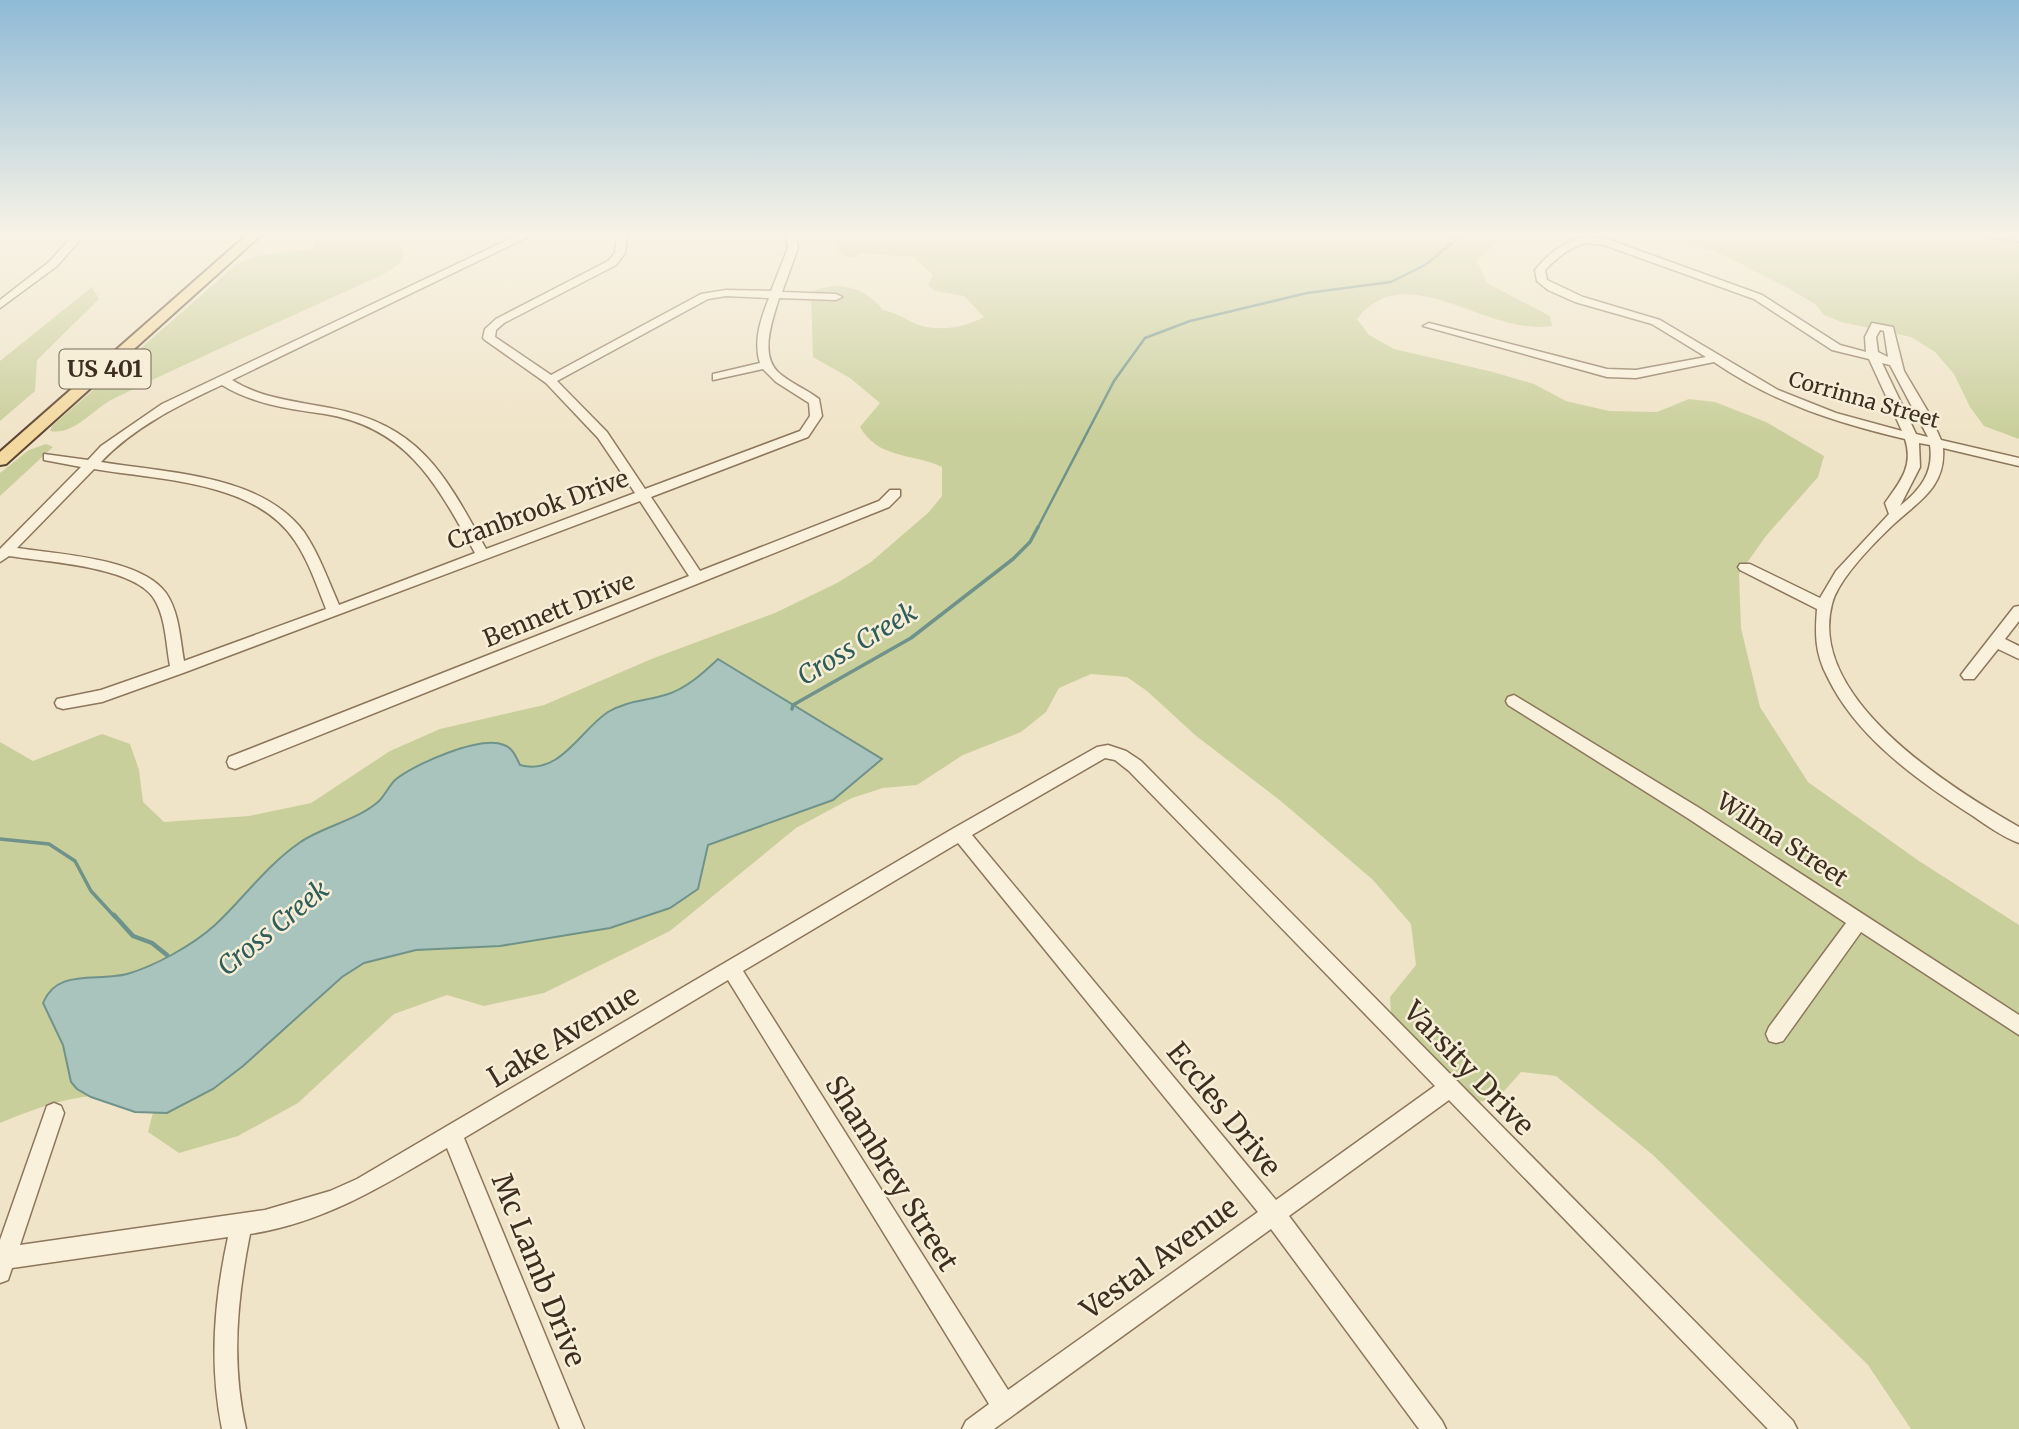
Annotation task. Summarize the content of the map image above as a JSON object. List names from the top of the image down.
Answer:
{
  "streets": {
    "main road": ["US 401"],
    "street": [
      "Corrinna Street",
      "Cranbrook Drive",
      "Bennett Drive",
      "Wilma Street",
      "Lake Avenue",
      "Varsity Drive",
      "Eccles Drive",
      "Shambrey Street",
      "Vestal Avenue",
      "Mc Lamb Drive"
    ]
  },
  "crossings": [
    ["Lake Avenue", "Varsity Drive"],
    ["Lake Avenue", "Eccles Drive"],
    ["Lake Avenue", "Shambrey Street"],
    ["Lake Avenue", "Mc Lamb Drive"],
    ["Varsity Drive", "Vestal Avenue"],
    ["Eccles Drive", "Vestal Avenue"],
    ["Shambrey Street", "Vestal Avenue"]
  ],
  "water": ["Cross Creek"]
}
